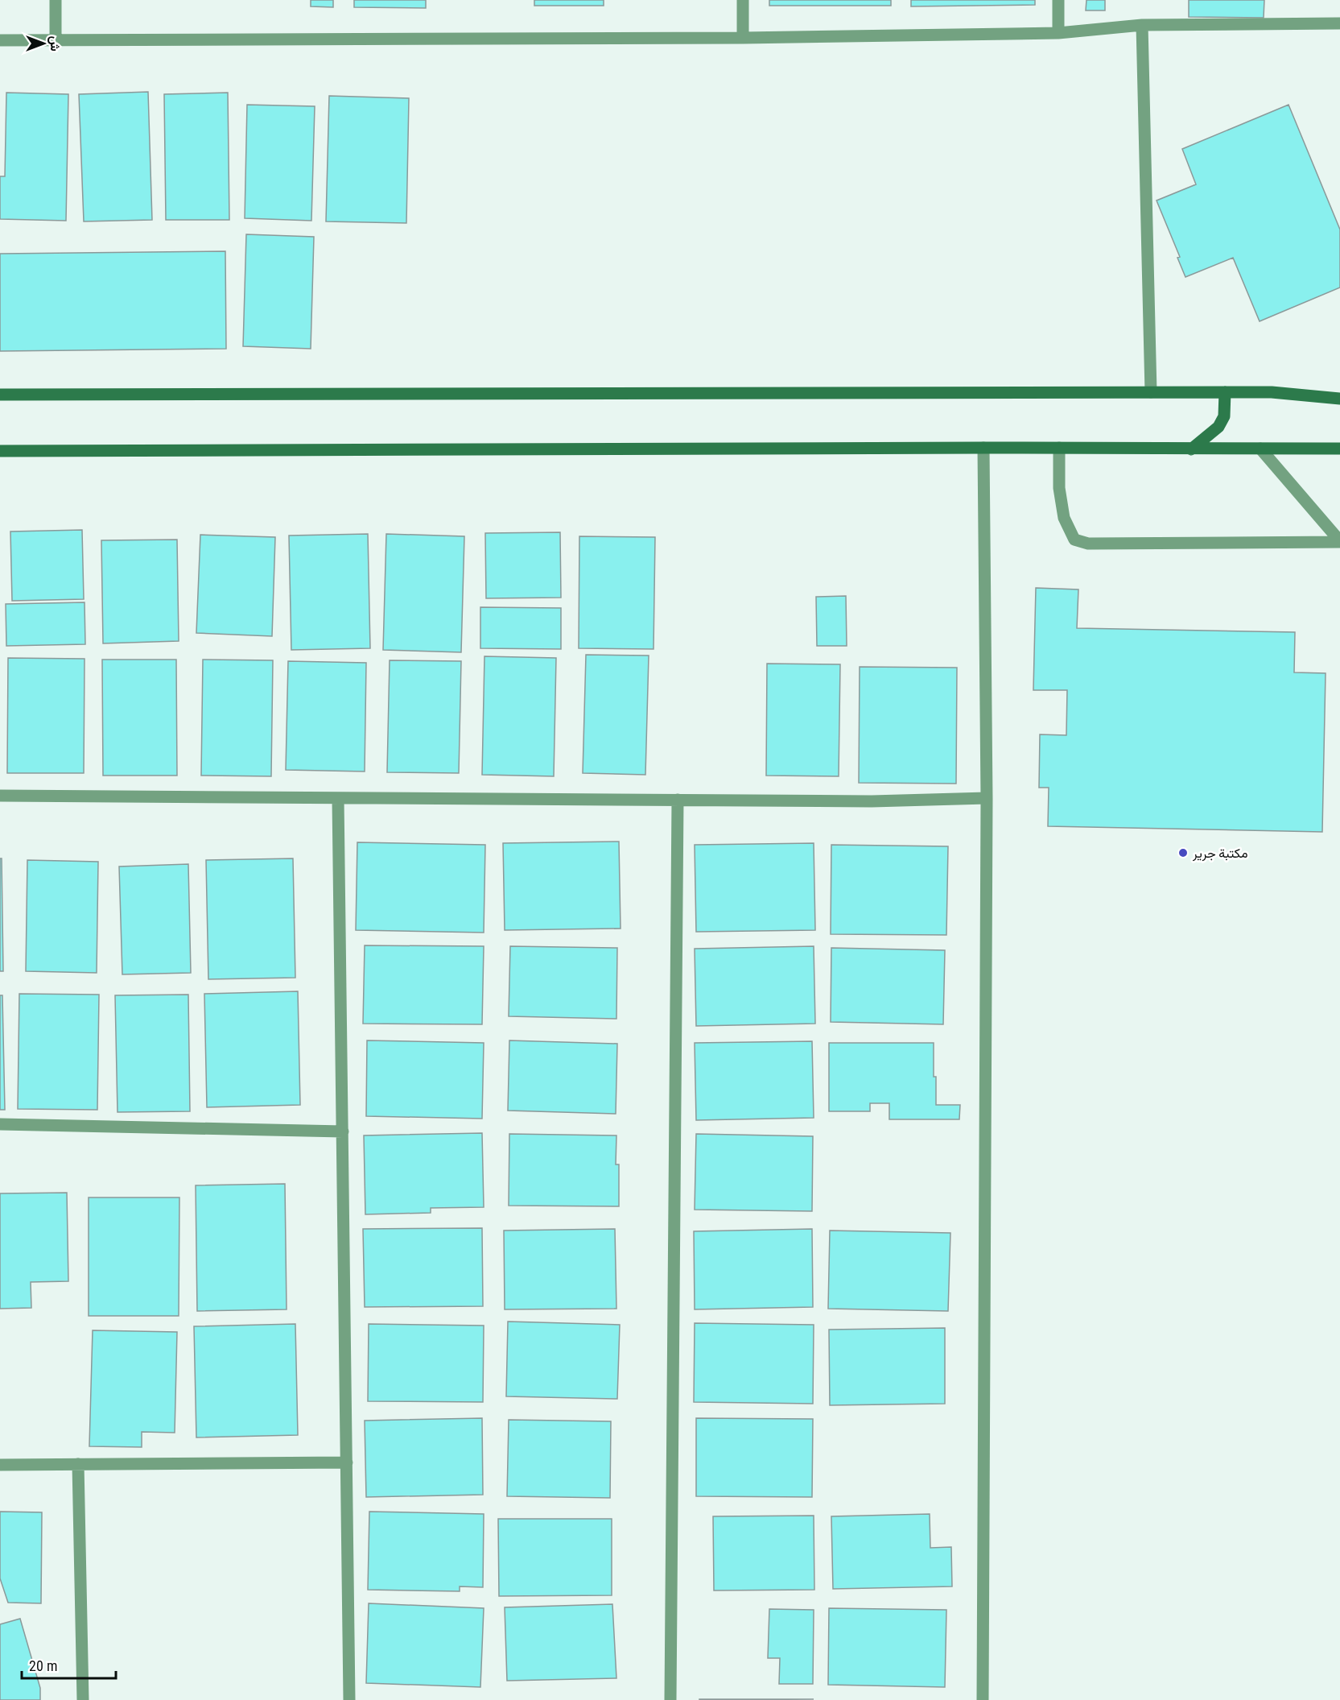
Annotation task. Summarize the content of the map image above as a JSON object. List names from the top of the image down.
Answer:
{
  "places": ["مكتبة جرير"],
  "scale_bar": "20 m",
  "north": "right"
}
